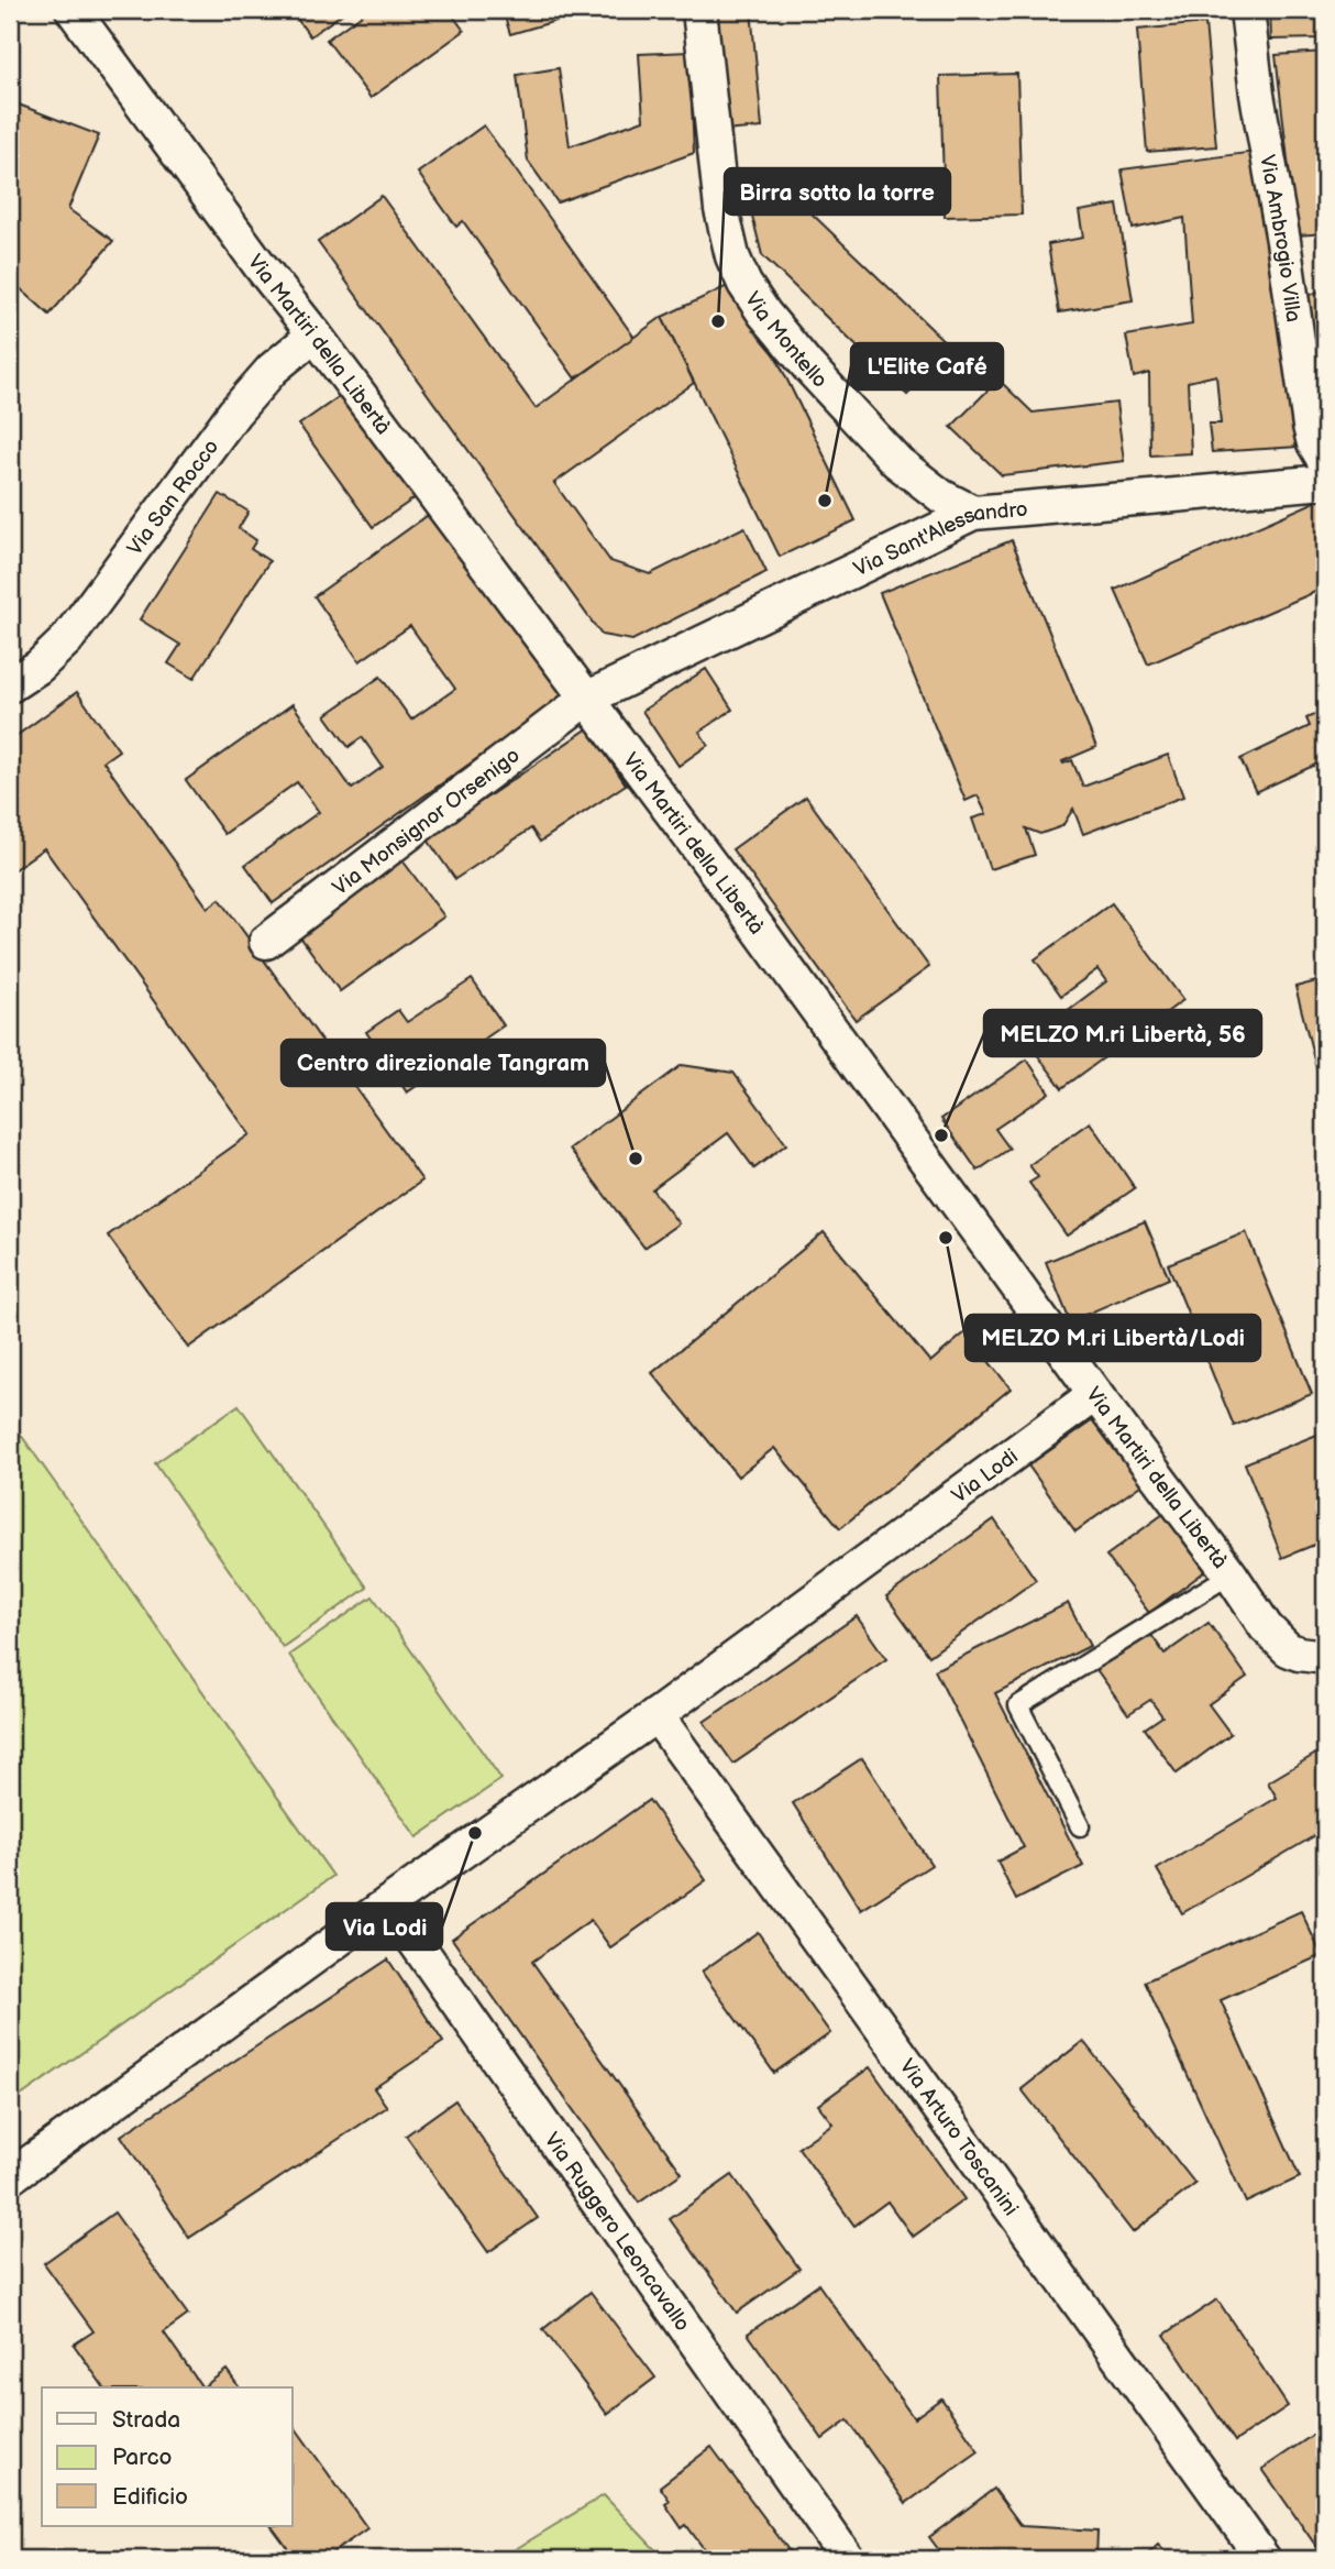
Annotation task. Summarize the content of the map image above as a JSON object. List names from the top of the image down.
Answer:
{
  "streets": {
    "street": [
      "Via Ambrogio Villa",
      "Via Montello",
      "Via Martiri della Libertà",
      "Via San Rocco",
      "Via Sant'Alessandro",
      "Via Monsignor Orsenigo",
      "Via Lodi",
      "Via Arturo Toscanini",
      "Via Ruggero Leoncavallo"
    ]
  },
  "crossings": [
    ["Via Montello", "Via Sant'Alessandro"],
    ["Via Martiri della Libertà", "Via San Rocco"],
    ["Via Martiri della Libertà", "Via Sant'Alessandro"],
    ["Via Martiri della Libertà", "Via Monsignor Orsenigo"],
    ["Via Martiri della Libertà", "Via Lodi"],
    ["Via Sant'Alessandro", "Via Monsignor Orsenigo"],
    ["Via Lodi", "Via Arturo Toscanini"],
    ["Via Lodi", "Via Ruggero Leoncavallo"]
  ],
  "places": [
    "Birra sotto la torre",
    "L'Elite Café",
    "MELZO M.ri Libertà, 56",
    "Centro direzionale Tangram",
    "MELZO M.ri Libertà/Lodi",
    "Via Lodi"
  ],
  "legend": ["Strada", "Parco", "Edificio"]
}
